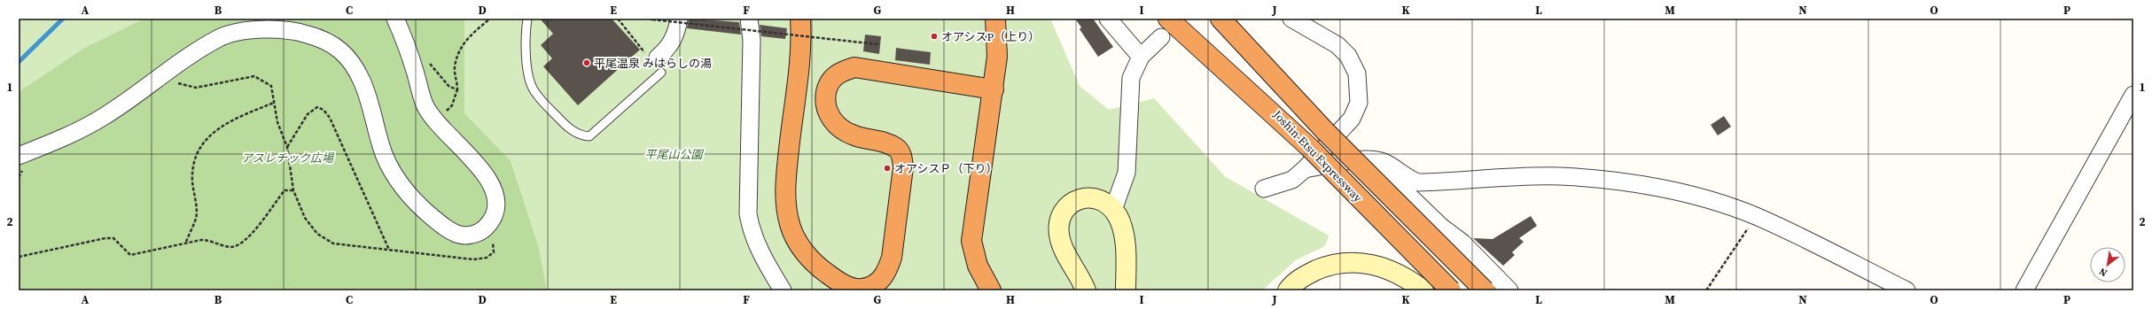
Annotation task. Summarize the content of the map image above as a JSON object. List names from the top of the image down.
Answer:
{
  "streets": {
    "highway": ["Joshin-Etsu Expressway"]
  },
  "parks": ["平尾山公園", "アスレチック広場"],
  "places": ["オアシスP（上り）", "平尾温泉 みはらしの湯", "オアシスＰ（下り）"],
  "north": "bottom left",
  "grid": {
    "columns": [
      "A",
      "B",
      "C",
      "D",
      "E",
      "F",
      "G",
      "H",
      "I",
      "J",
      "K",
      "L",
      "M",
      "N",
      "O",
      "P"
    ],
    "rows": ["1", "2"]
  }
}
